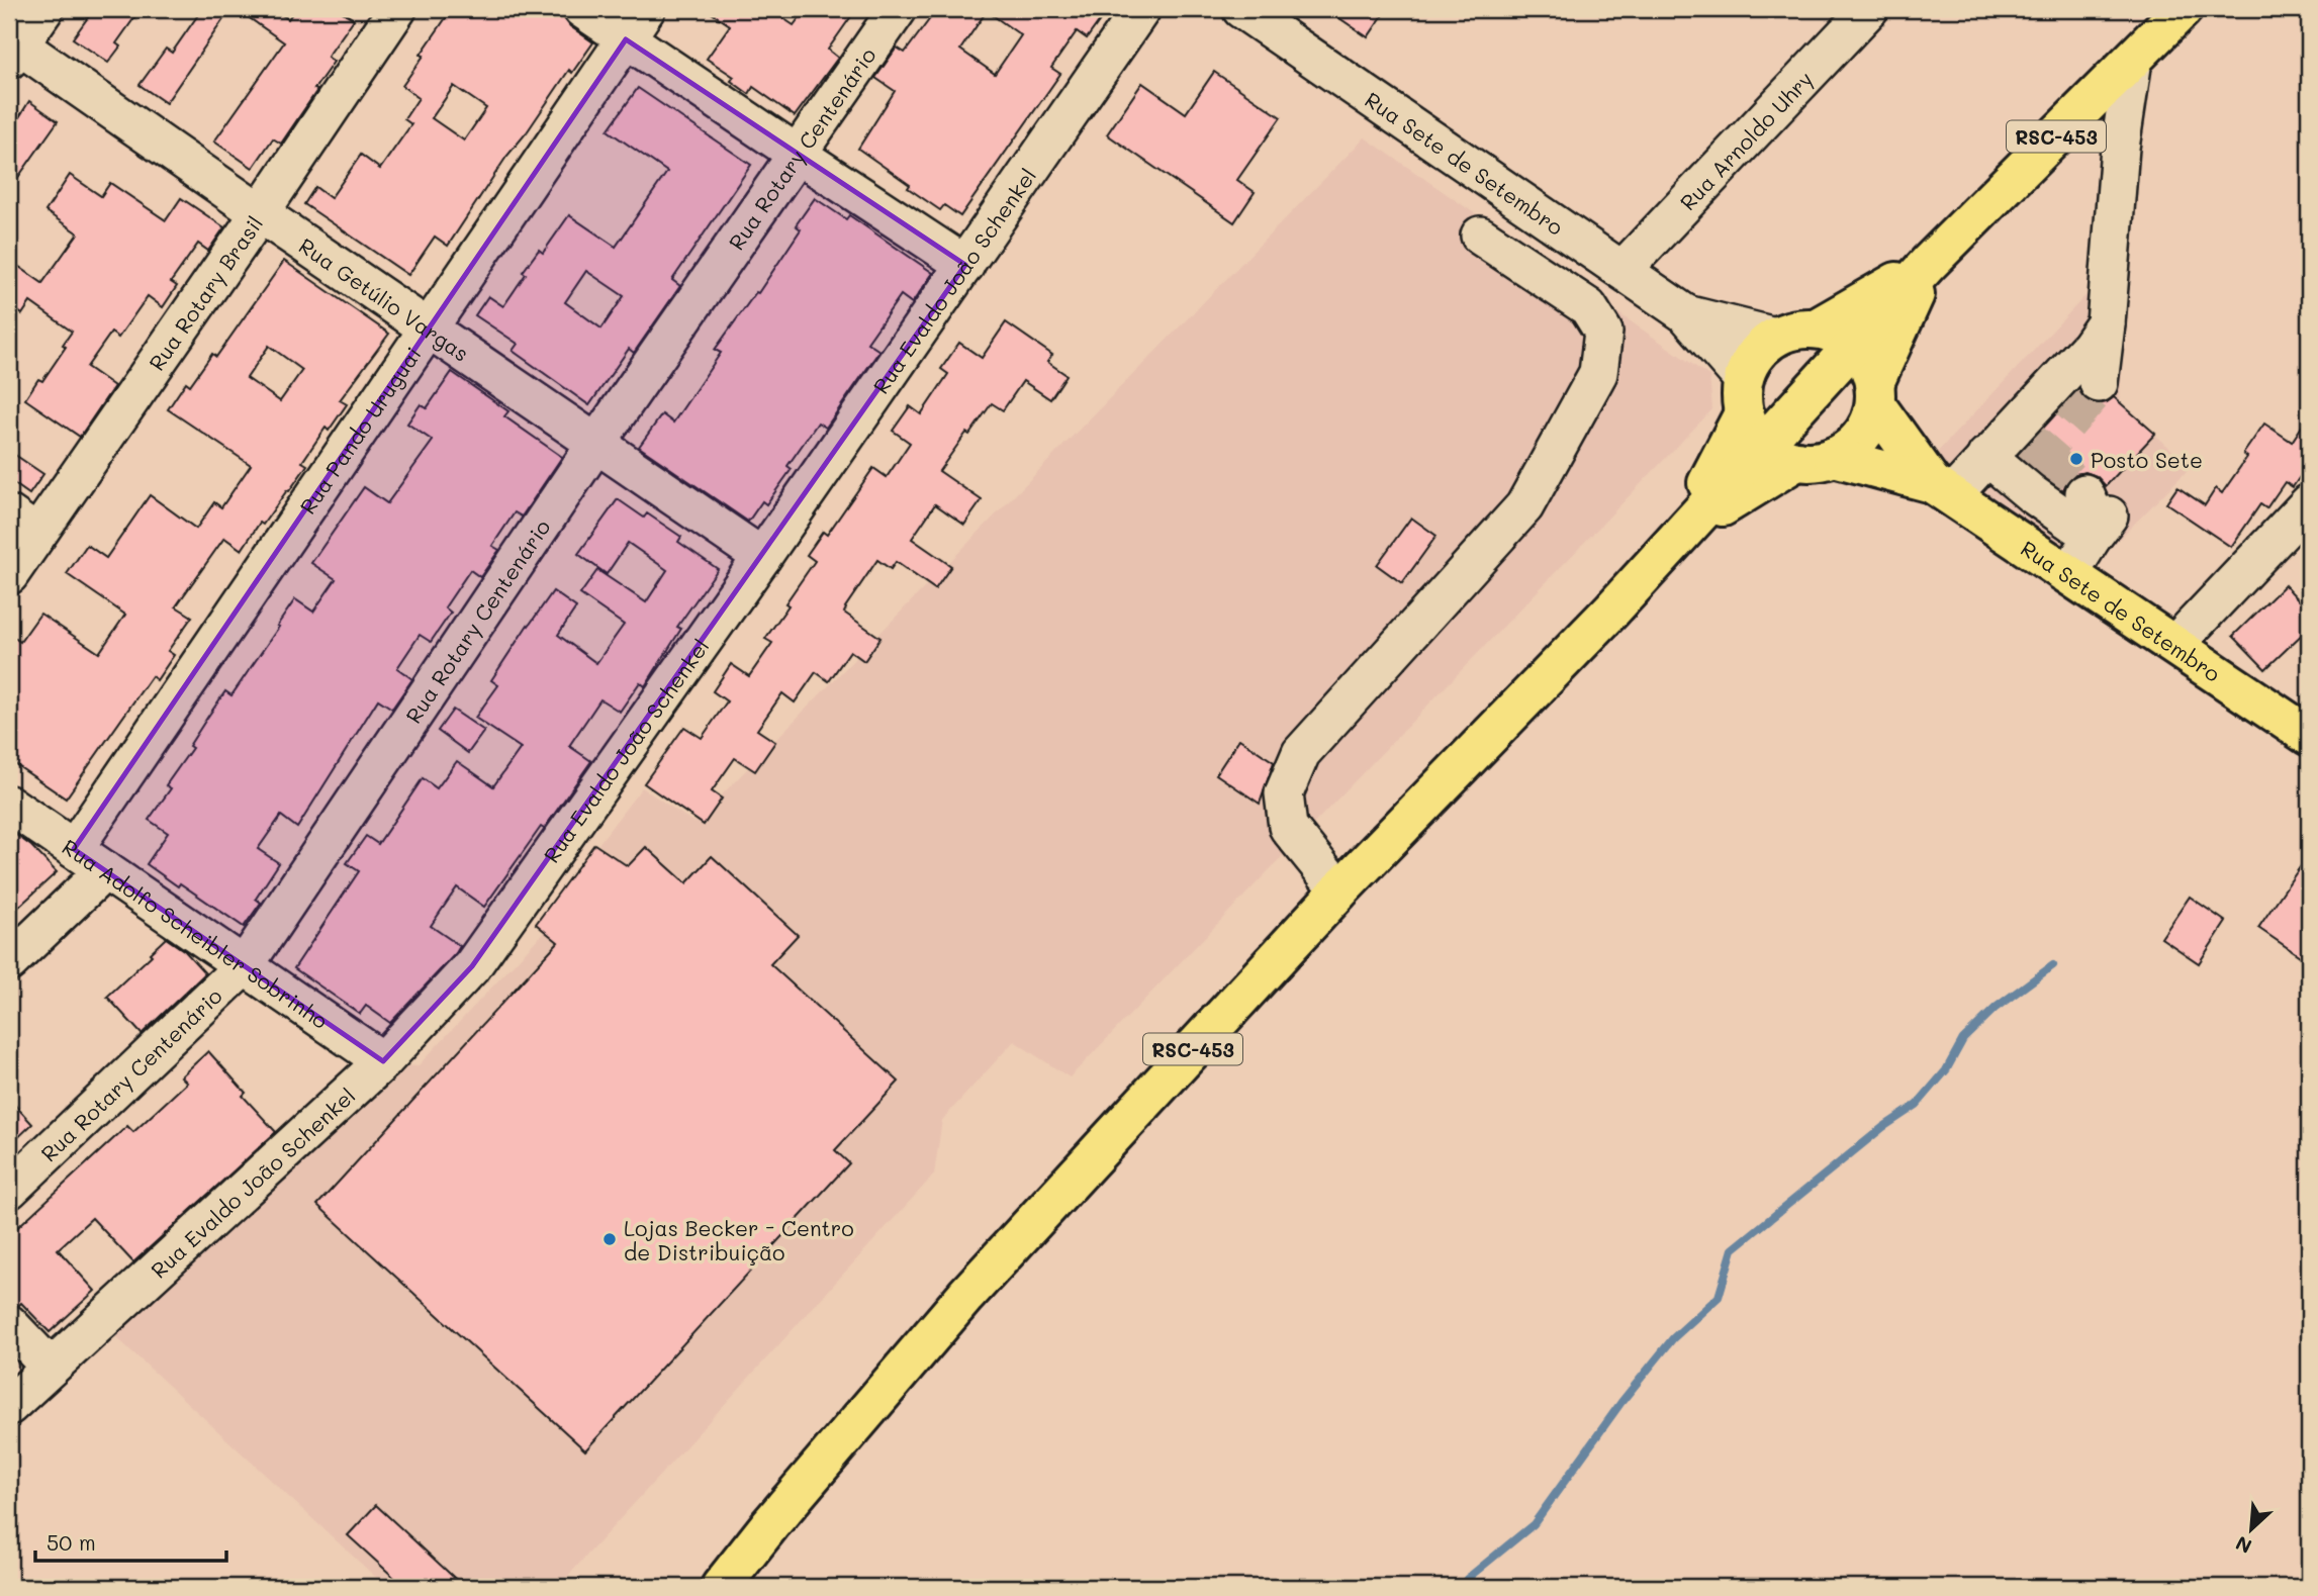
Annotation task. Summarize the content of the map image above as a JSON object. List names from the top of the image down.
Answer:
{
  "streets": {
    "main road": ["RSC-453", "Rua Sete de Setembro"],
    "street": [
      "Rua Arnoldo Uhry",
      "Rua Rotary Centenário",
      "Rua Evaldo João Schenkel",
      "Rua Rotary Brasil",
      "Rua Getúlio Vargas",
      "Rua Pando Uruguai",
      "Rua Adolfo Scheibler Sobrinho"
    ]
  },
  "crossings": [
    ["RSC-453", "Rua Sete de Setembro"],
    ["Rua Arnoldo Uhry", "Rua Sete de Setembro"],
    ["Rua Rotary Centenário", "Rua Getúlio Vargas"],
    ["Rua Rotary Centenário", "Rua Adolfo Scheibler Sobrinho"],
    ["Rua Evaldo João Schenkel", "Rua Getúlio Vargas"],
    ["Rua Evaldo João Schenkel", "Rua Adolfo Scheibler Sobrinho"],
    ["Rua Rotary Brasil", "Rua Getúlio Vargas"],
    ["Rua Getúlio Vargas", "Rua Pando Uruguai"],
    ["Rua Pando Uruguai", "Rua Adolfo Scheibler Sobrinho"]
  ],
  "places": ["Posto Sete", "Lojas Becker - Centro de Distribuição"],
  "scale_bar": "50 m",
  "north": "bottom left"
}
